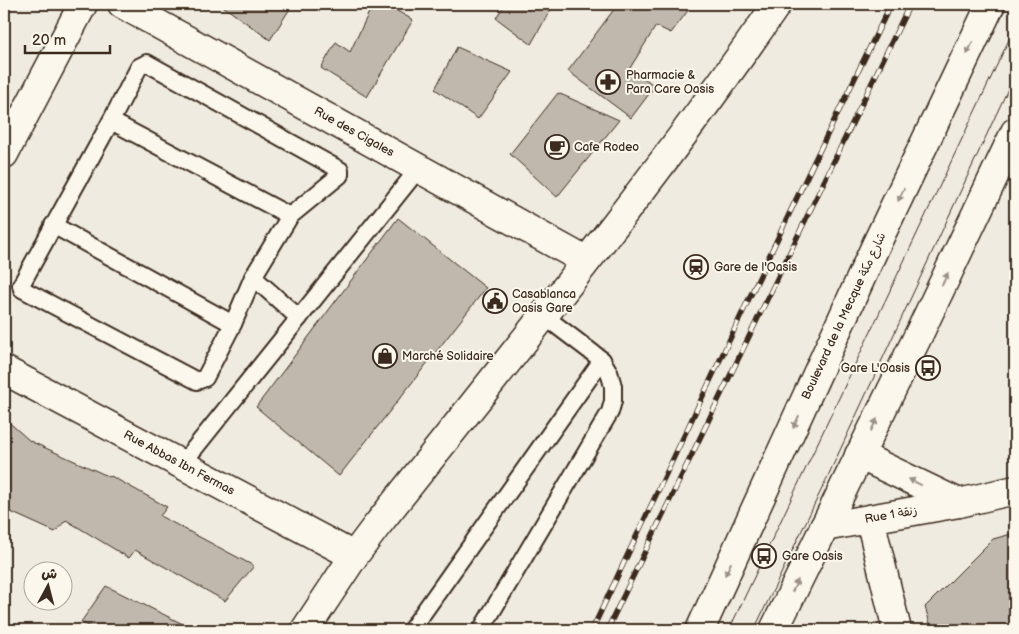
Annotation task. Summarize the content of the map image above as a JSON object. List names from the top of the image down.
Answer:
{
  "streets": {
    "main road": [
      "Rue des Cigales",
      "Boulevard de la Mecque شارع مكة",
      "Rue Abbas Ibn Fermas",
      "Rue 1 زنقة"
    ]
  },
  "places": {
    "pharmacy": ["Pharmacie & Para Care Oasis"],
    "cafe": ["Cafe Rodeo"],
    "station": ["Gare de l'Oasis"],
    "public building": ["Casablanca Oasis Gare"],
    "shop": ["Marché Solidaire"],
    "bus stop": ["Gare L'Oasis", "Gare Oasis"]
  },
  "scale_bar": "20 m",
  "north": "top"
}
